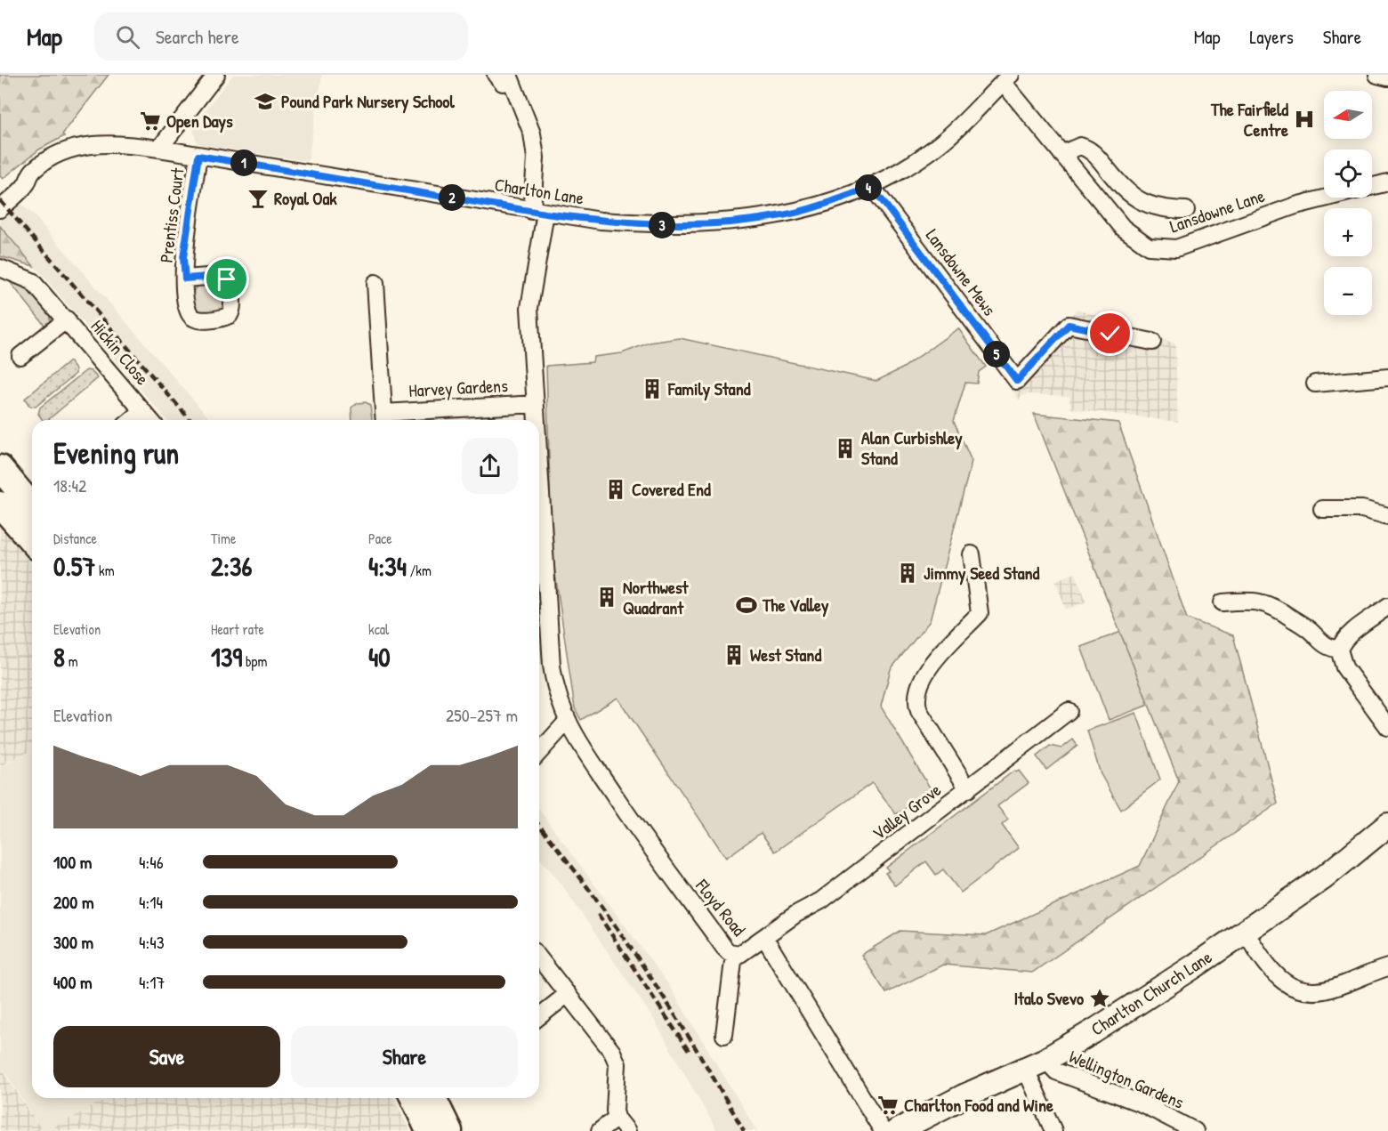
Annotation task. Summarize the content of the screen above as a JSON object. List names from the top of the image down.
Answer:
{
  "streets": {
    "street": [
      "Charlton Lane",
      "Lansdowne Lane",
      "Prentiss Court",
      "Lansdowne Mews",
      "Hickin Close",
      "Harvey Gardens",
      "Valley Grove",
      "Floyd Road",
      "Charlton Church Lane",
      "Wellington Gardens"
    ]
  },
  "crossings": [
    ["Charlton Lane", "Lansdowne Lane"],
    ["Charlton Lane", "Prentiss Court"],
    ["Charlton Lane", "Lansdowne Mews"],
    ["Valley Grove", "Floyd Road"],
    ["Charlton Church Lane", "Wellington Gardens"]
  ],
  "places": {
    "school or university": ["Pound Park Nursery School"],
    "hospital": ["The Fairfield Centre"],
    "supermarket": ["Open Days", "Charlton Food and Wine"],
    "bar": ["Royal Oak"],
    "building": [
      "Family Stand",
      "Alan Curbishley Stand",
      "Covered End",
      "Jimmy Seed Stand",
      "Northwest Quadrant",
      "West Stand"
    ],
    "sports": ["The Valley"],
    "place": ["Italo Svevo"]
  },
  "north": "left",
  "page": {
    "header": "Map",
    "search": "Search here",
    "nav": ["Map", "Layers", "Share"],
    "map_buttons": ["+", "−"],
    "pins": [
      "1",
      "4",
      "2",
      "3",
      "5"
    ],
    "heading": ["Evening run", "18:42"],
    "stats": [
      ["Distance", "0.57 km"],
      ["Time", "2:36"],
      ["Pace", "4:34 /km"],
      ["Elevation", "8 m"],
      ["Heart rate", "139 bpm"],
      ["kcal", "40"]
    ],
    "chart": ["Elevation", "250–257 m"],
    "list": [
      {
        "name": "100 m",
        "note": "4:46"
      },
      {
        "name": "200 m",
        "note": "4:14"
      },
      {
        "name": "300 m",
        "note": "4:43"
      },
      {
        "name": "400 m",
        "note": "4:17"
      }
    ],
    "buttons": ["Save", "Share"]
  }
}
